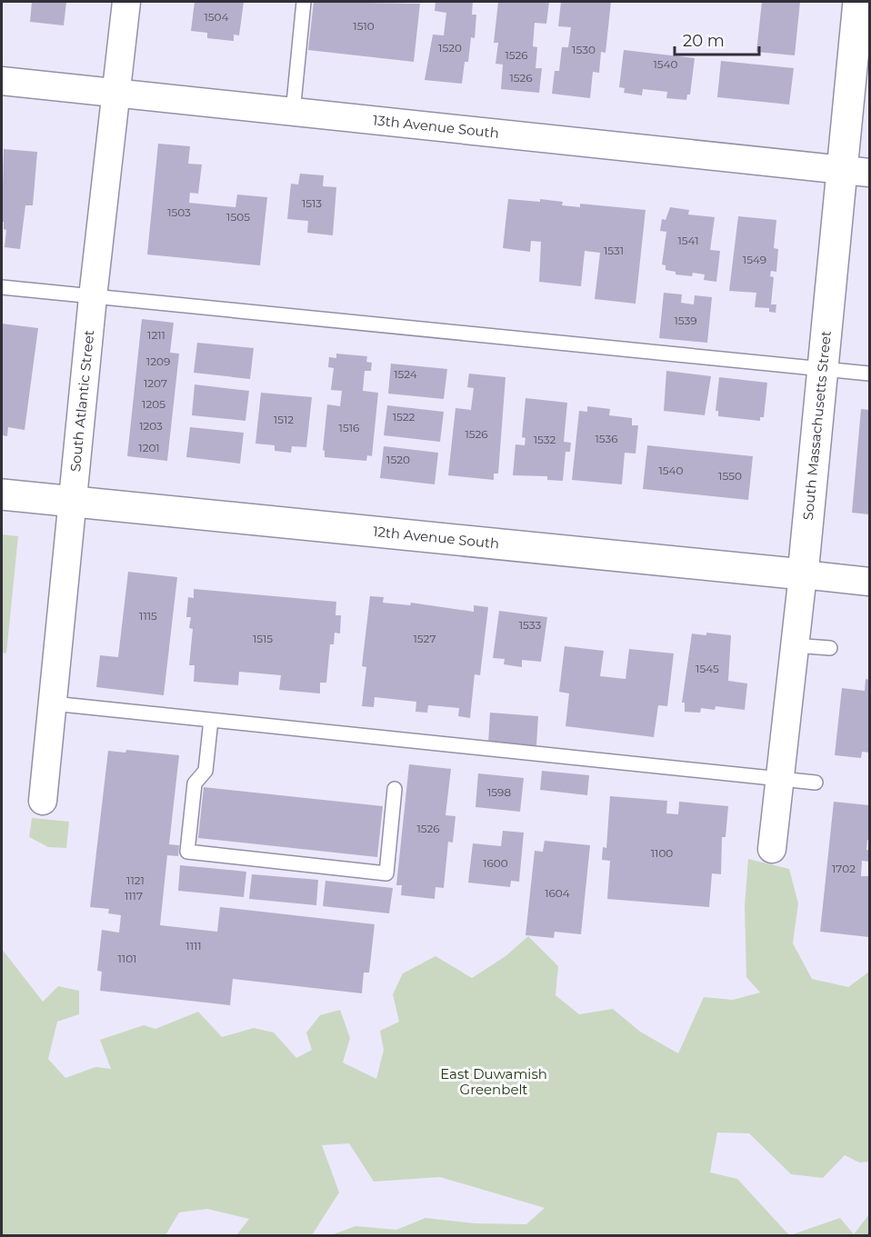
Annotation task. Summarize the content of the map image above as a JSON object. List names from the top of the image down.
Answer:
{
  "streets": {
    "street": [
      "13th Avenue South",
      "South Atlantic Street",
      "South Massachusetts Street",
      "12th Avenue South"
    ]
  },
  "crossings": [
    ["13th Avenue South", "South Atlantic Street"],
    ["13th Avenue South", "South Massachusetts Street"],
    ["South Atlantic Street", "12th Avenue South"],
    ["South Massachusetts Street", "12th Avenue South"]
  ],
  "parks": ["East Duwamish Greenbelt"],
  "house_numbers": [
    "1504",
    "1510",
    "1520",
    "1530",
    "1526",
    "1540",
    "1526",
    "1513",
    "1503",
    "1505",
    "1541",
    "1531",
    "1549",
    "1539",
    "1211",
    "1209",
    "1524",
    "1207",
    "1205",
    "1522",
    "1512",
    "1203",
    "1516",
    "1526",
    "1536",
    "1532",
    "1201",
    "1520",
    "1540",
    "1550",
    "1115",
    "1533",
    "1515",
    "1527",
    "1545",
    "1598",
    "1526",
    "1100",
    "1600",
    "1702",
    "1121",
    "1604",
    "1117",
    "1111",
    "1101"
  ],
  "scale_bar": "20 m"
}
